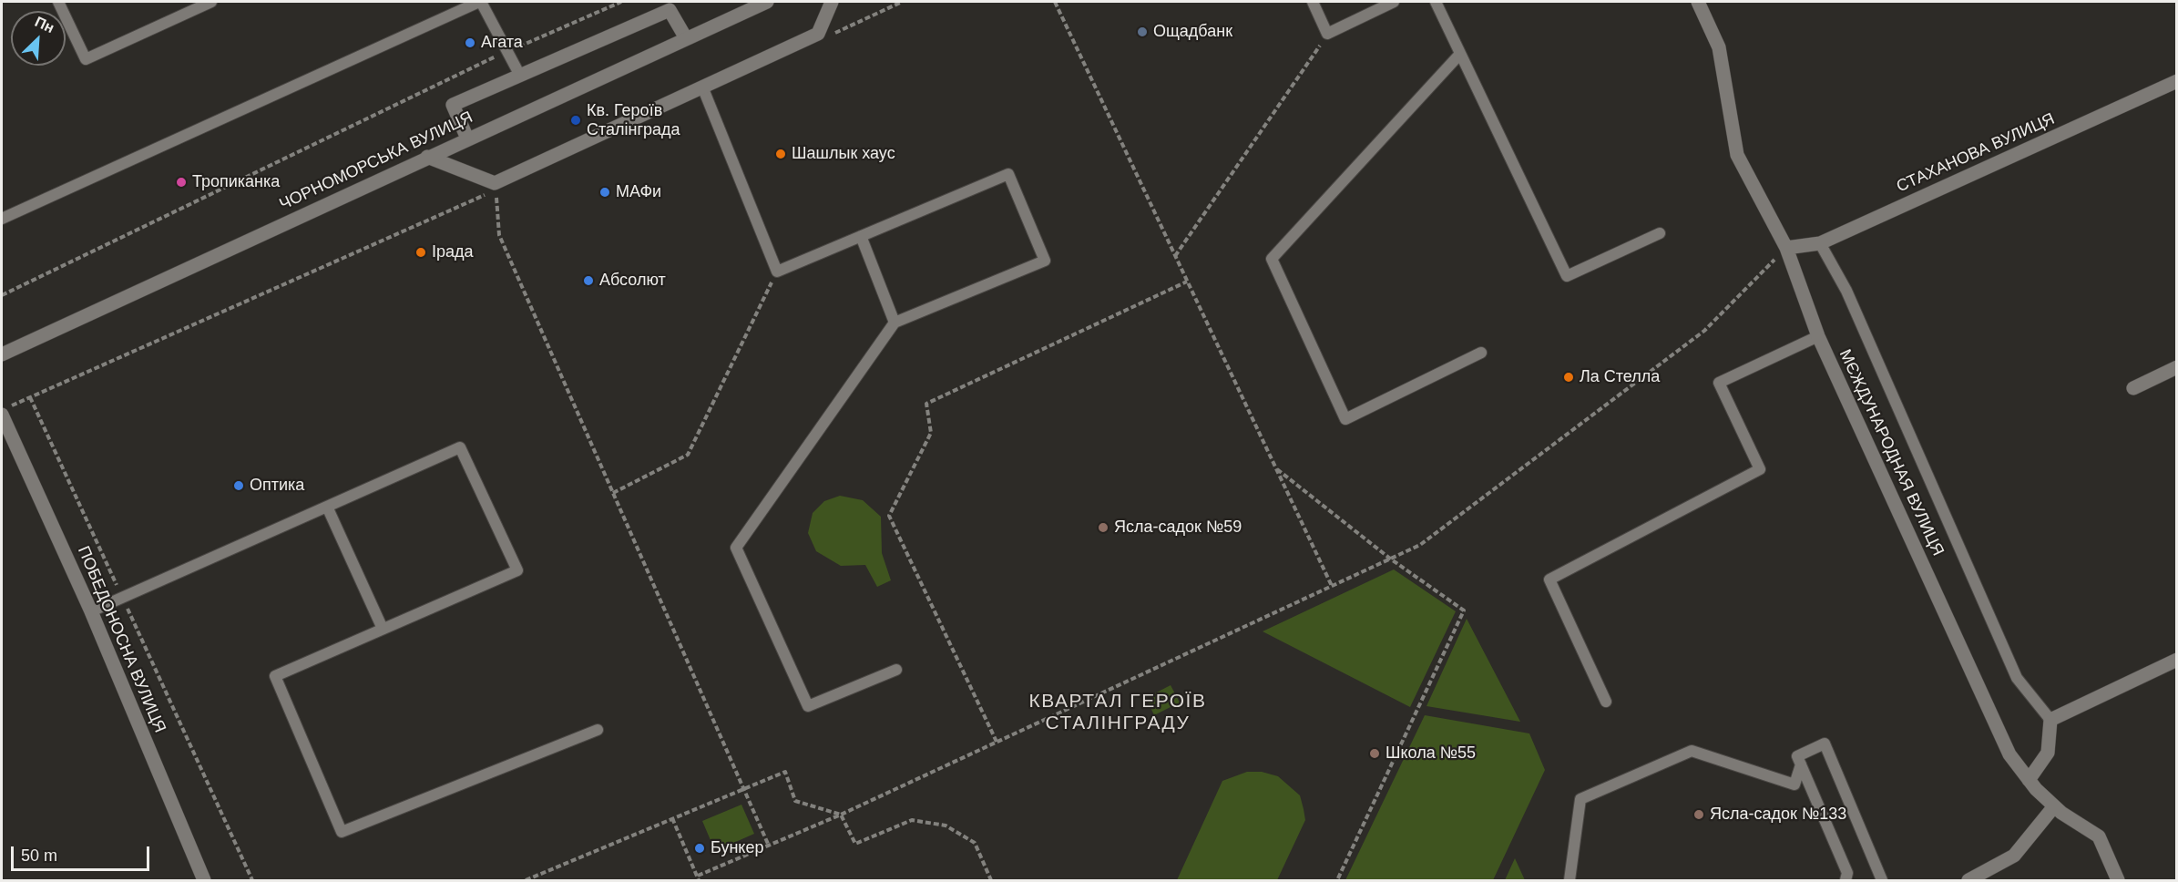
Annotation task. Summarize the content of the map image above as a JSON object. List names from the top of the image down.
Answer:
{
  "streets": {
    "street": [
      "СТАХАНОВА ВУЛИЦЯ",
      "ЧОРНОМОРСЬКА ВУЛИЦЯ",
      "МЄЖДУНАРОДНАЯ ВУЛИЦЯ",
      "ПОБЕДОНОСНА ВУЛИЦЯ"
    ]
  },
  "crossings": [
    ["СТАХАНОВА ВУЛИЦЯ", "МЄЖДУНАРОДНАЯ ВУЛИЦЯ"]
  ],
  "districts": ["КВАРТАЛ ГЕРОЇВ СТАЛІНГРАДУ"],
  "places": [
    "Ощадбанк",
    "Агата",
    "Кв. Героїв Сталінграда",
    "Шашлык хаус",
    "Тропиканка",
    "МАФи",
    "Ірада",
    "Абсолют",
    "Ла Стелла",
    "Оптика",
    "Ясла-садок №59",
    "Школа №55",
    "Ясла-садок №133",
    "Бункер"
  ],
  "scale_bar": "50 m",
  "north": "top right"
}
